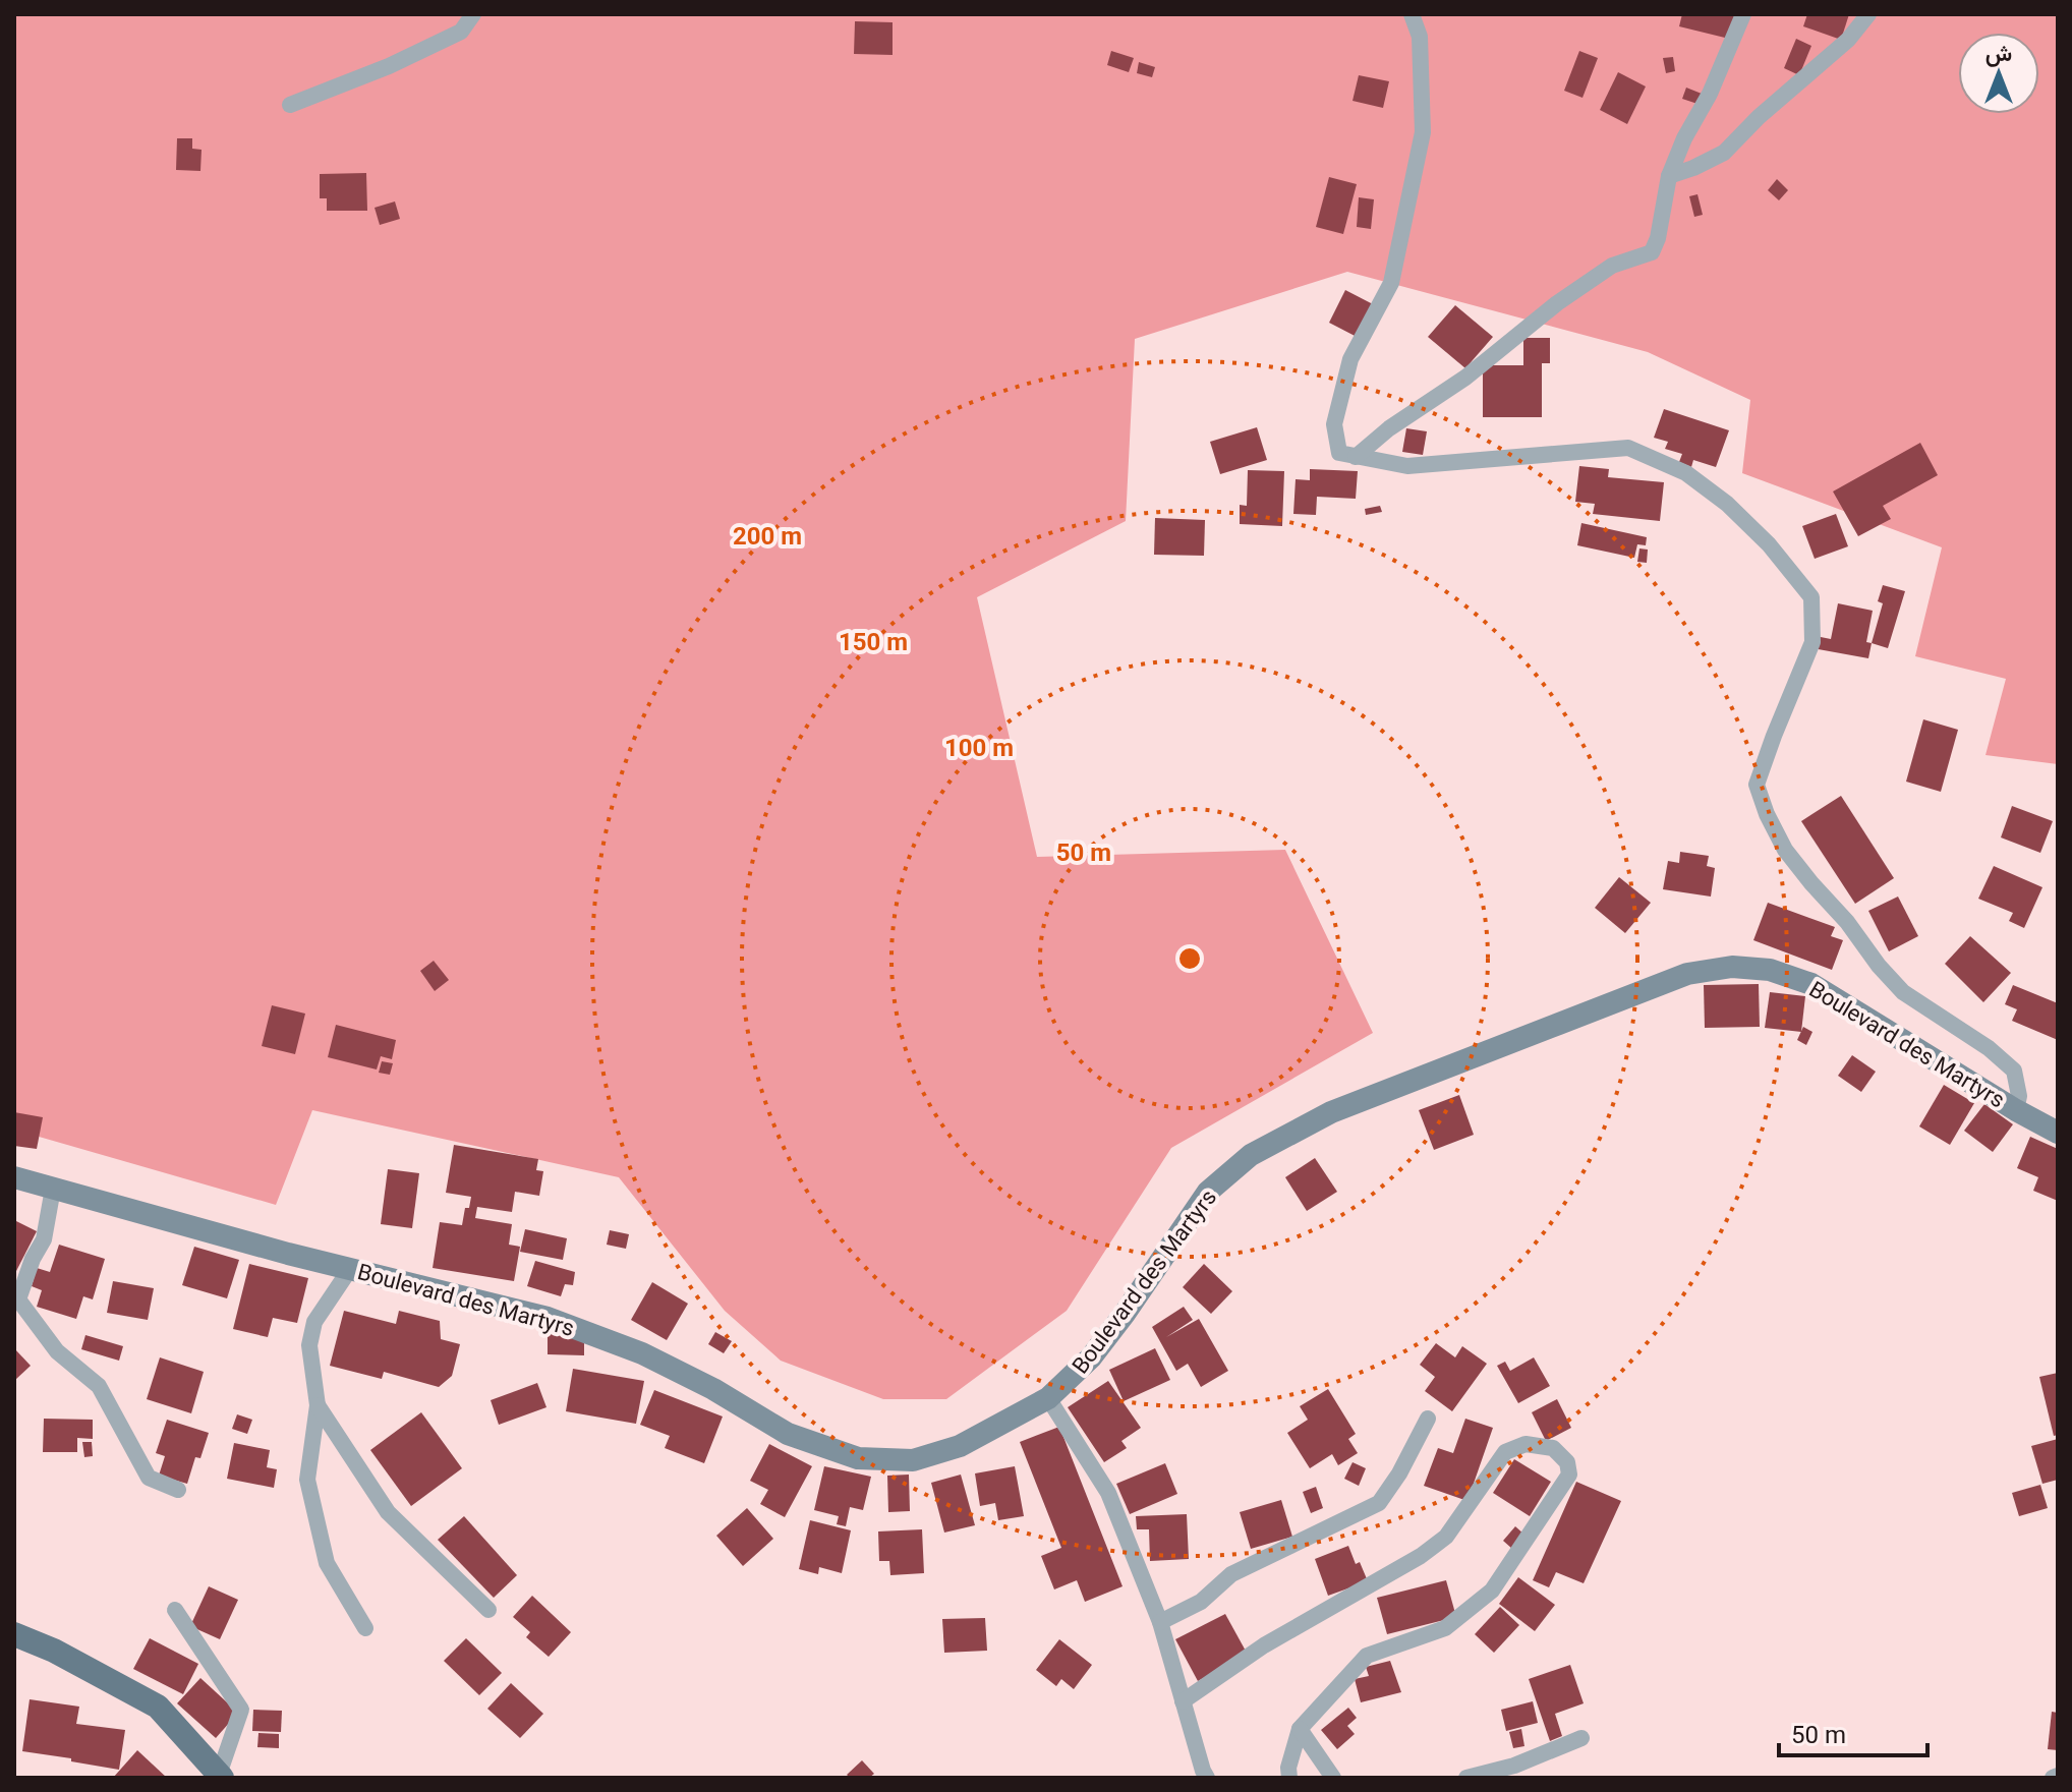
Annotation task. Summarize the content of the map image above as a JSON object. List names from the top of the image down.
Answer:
{
  "streets": {
    "main road": ["Boulevard des Martyrs"]
  },
  "scale_bar": "50 m",
  "north": "top",
  "rings": [
    "200 m",
    "150 m",
    "100 m",
    "50 m"
  ]
}
